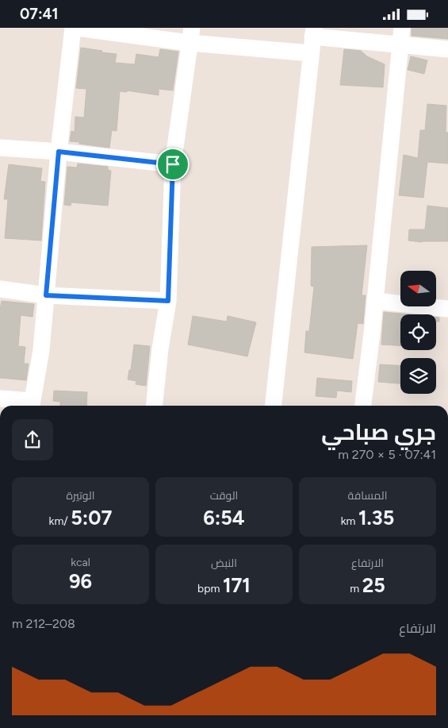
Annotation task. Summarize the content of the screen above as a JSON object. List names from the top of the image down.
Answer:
{
  "north": "left",
  "page": {
    "status": "07:41",
    "heading": ["جري صباحي", "07:41 · 5 × 270 m"],
    "stats": [
      ["المسافة", "1.35 km"],
      ["الوقت", "6:54"],
      ["الوتيرة", "5:07 /km"],
      ["الارتفاع", "25 m"],
      ["النبض", "171 bpm"],
      ["kcal", "96"]
    ],
    "chart": ["الارتفاع", "208–212 m"]
  }
}
